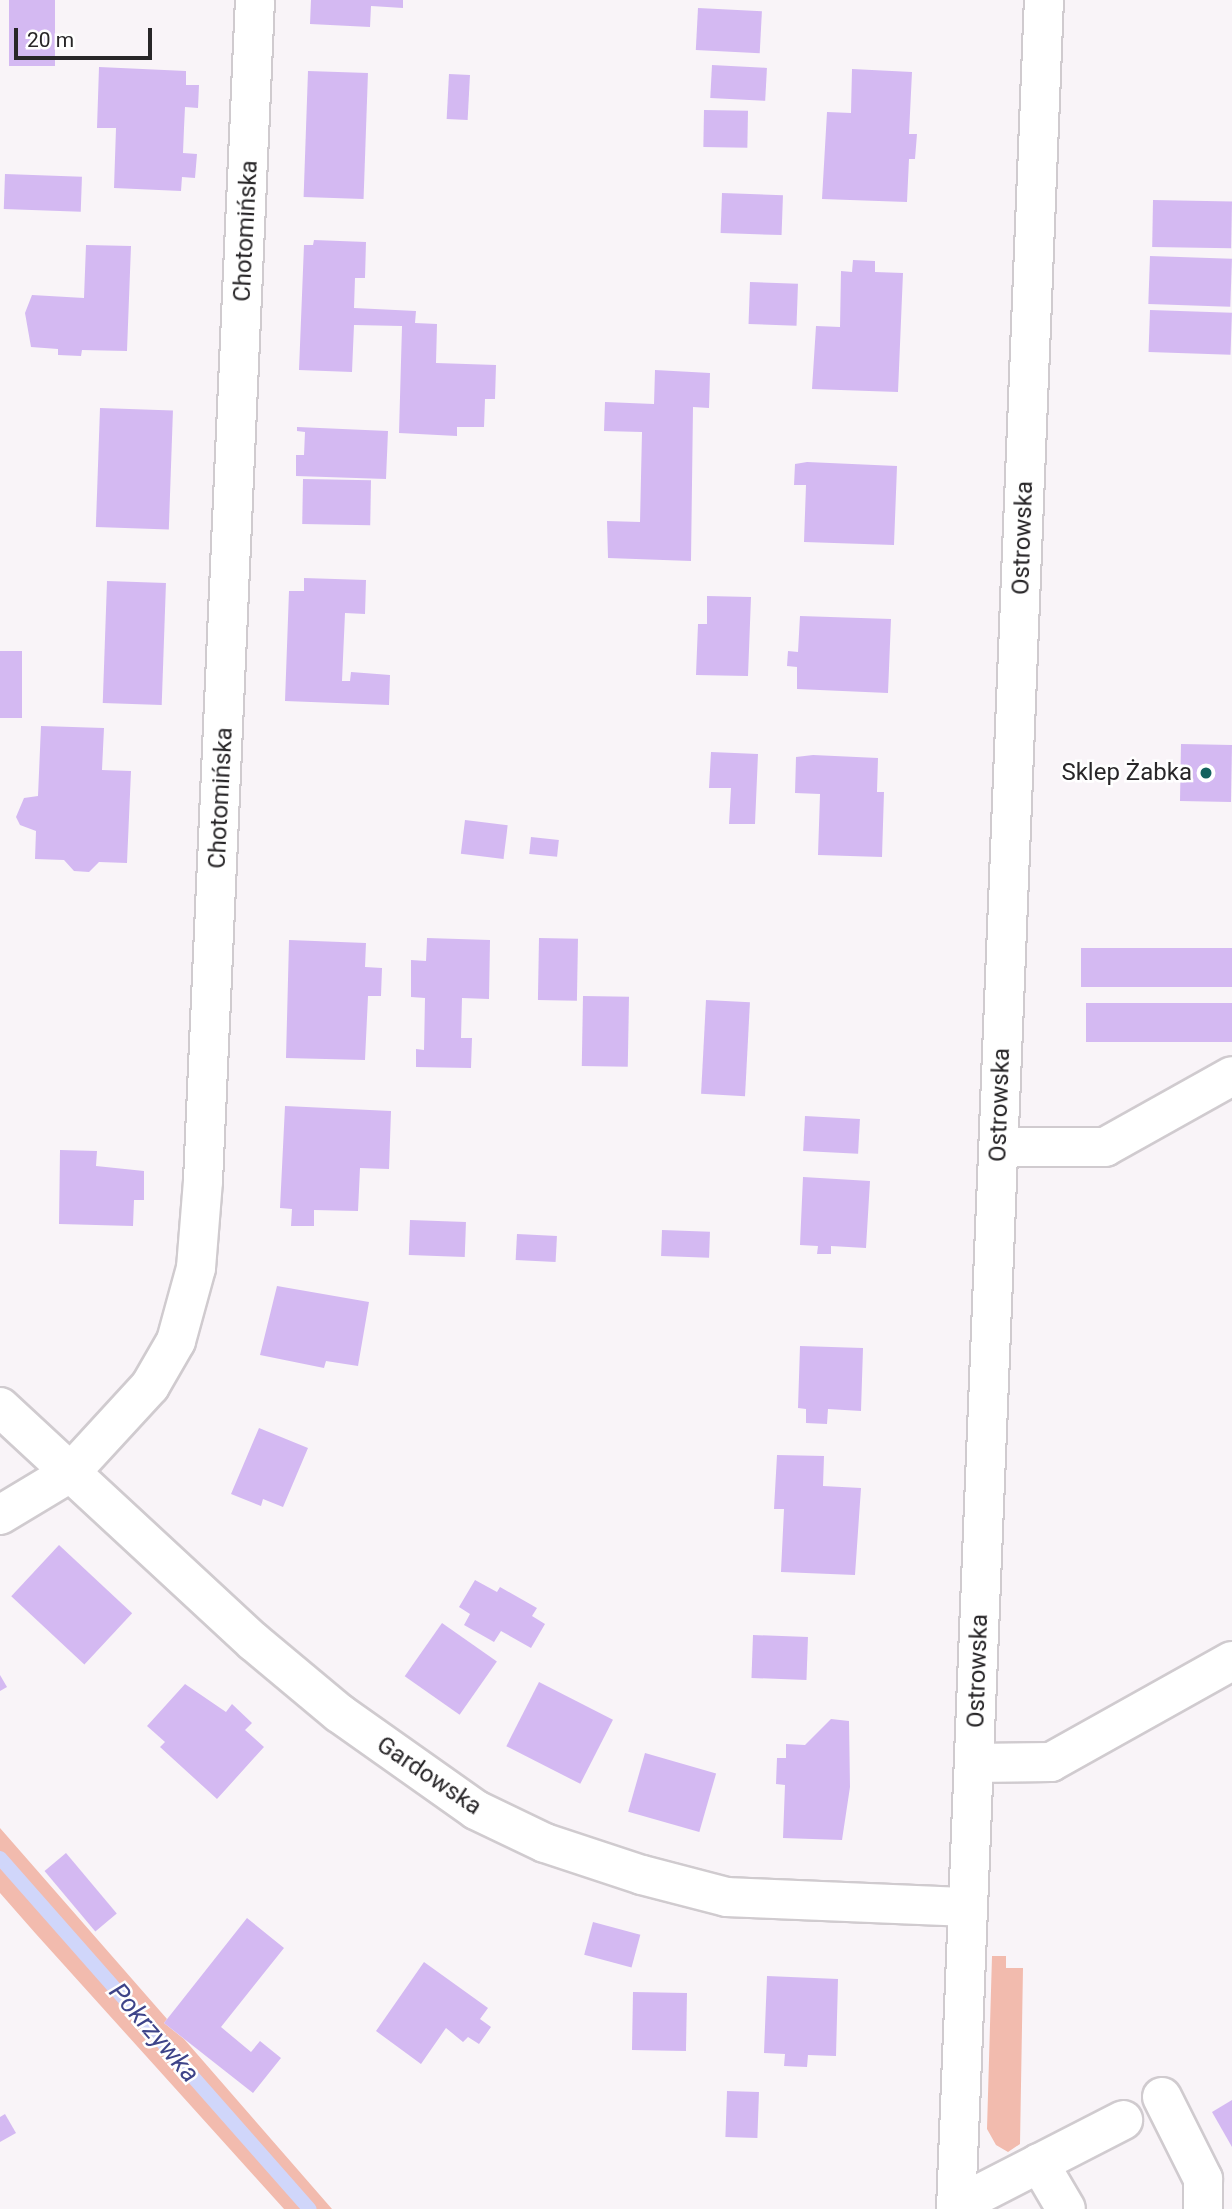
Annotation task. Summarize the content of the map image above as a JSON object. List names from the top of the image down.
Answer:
{
  "streets": {
    "street": ["Chotomińska", "Ostrowska", "Gardowska"]
  },
  "crossings": [
    ["Chotomińska", "Gardowska"],
    ["Ostrowska", "Gardowska"]
  ],
  "water": ["Pokrzywka"],
  "places": ["Sklep Żabka"],
  "scale_bar": "20 m"
}
